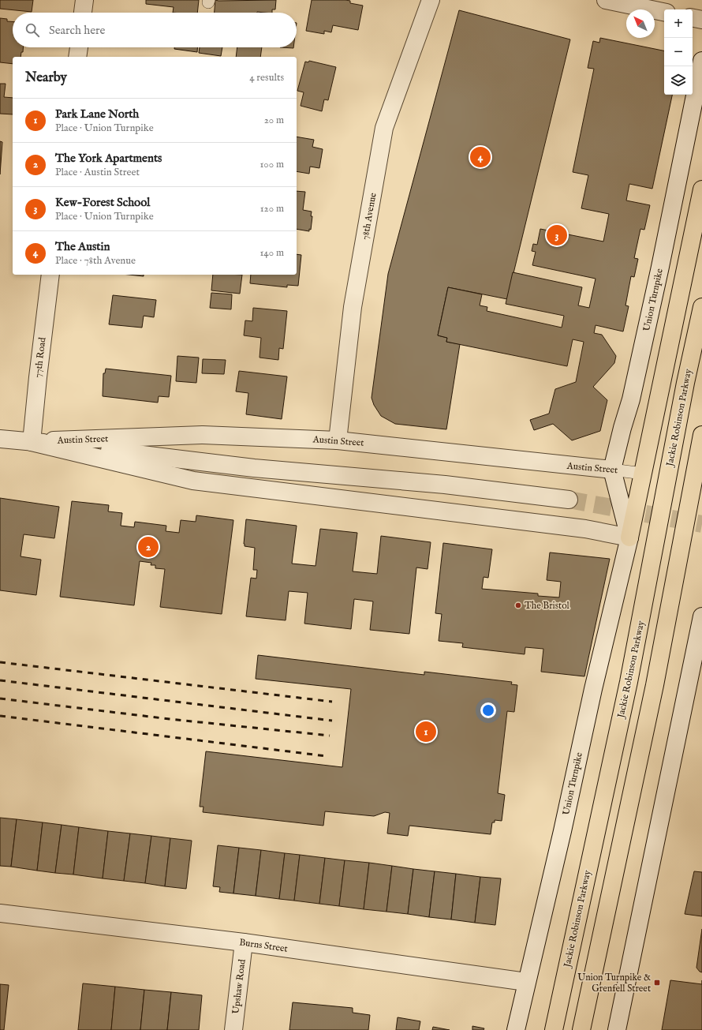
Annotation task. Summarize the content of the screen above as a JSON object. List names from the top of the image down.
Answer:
{
  "streets": {
    "main road": ["Union Turnpike", "Jackie Robinson Parkway"],
    "street": [
      "78th Avenue",
      "77th Road",
      "Austin Street",
      "Burns Street",
      "Upshaw Road"
    ]
  },
  "crossings": [
    ["78th Avenue", "Austin Street"],
    ["Union Turnpike", "Austin Street"],
    ["Union Turnpike", "Burns Street"],
    ["77th Road", "Austin Street"],
    ["Burns Street", "Upshaw Road"]
  ],
  "places": {
    "other": ["The Bristol"],
    "transit": ["Union Turnpike & Grenfell Street"]
  },
  "north": "top left",
  "page": {
    "map_buttons": ["+", "−"],
    "search": "Search here",
    "heading": ["Nearby", "4 results"],
    "list": [
      {
        "mark": "1",
        "name": "Park Lane North",
        "note": "Place · Union Turnpike",
        "value": "20 m"
      },
      {
        "mark": "2",
        "name": "The York Apartments",
        "note": "Place · Austin Street",
        "value": "100 m"
      },
      {
        "mark": "3",
        "name": "Kew-Forest School",
        "note": "Place · Union Turnpike",
        "value": "120 m"
      },
      {
        "mark": "4",
        "name": "The Austin",
        "note": "Place · 78th Avenue",
        "value": "140 m"
      }
    ],
    "pins": [
      "4",
      "3",
      "2",
      "1"
    ]
  }
}
